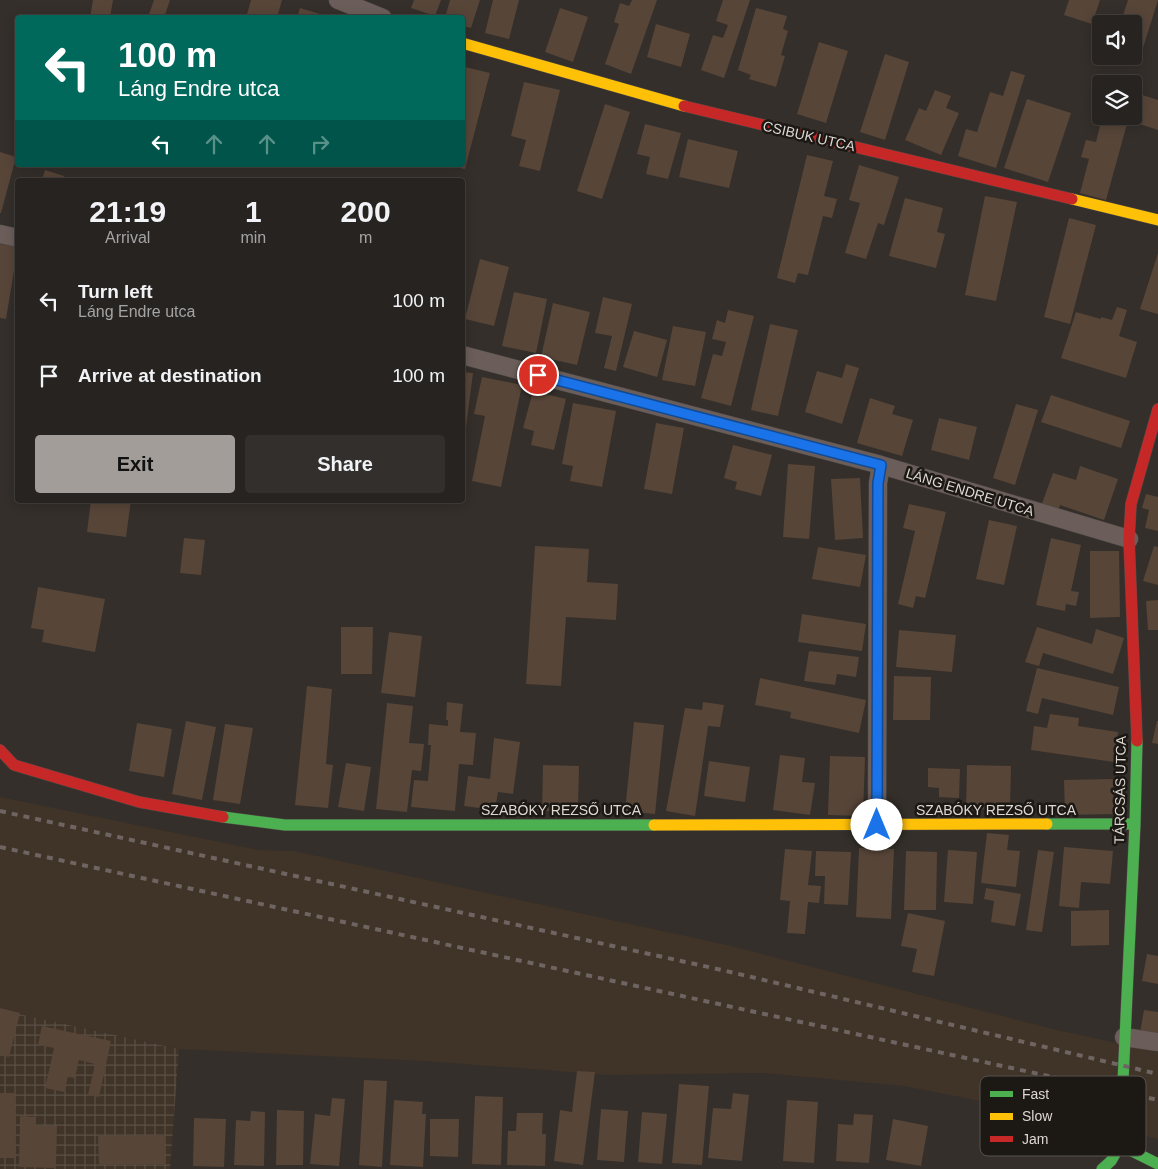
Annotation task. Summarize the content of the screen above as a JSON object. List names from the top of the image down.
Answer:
{
  "streets": {
    "street": [
      "CSIBUK UTCA",
      "LÁNG ENDRE UTCA",
      "TÁRCSÁS UTCA",
      "SZABÓKY REZSŐ UTCA"
    ]
  },
  "crossings": [
    ["LÁNG ENDRE UTCA", "TÁRCSÁS UTCA"],
    ["TÁRCSÁS UTCA", "SZABÓKY REZSŐ UTCA"]
  ],
  "legend": ["Fast", "Slow", "Jam"],
  "page": {
    "turn": ["100 m", "Láng Endre utca"],
    "eta": [
      "21:19",
      "Arrival",
      "1",
      "min",
      "200",
      "m"
    ],
    "list": [
      {
        "name": "Turn left",
        "note": "Láng Endre utca",
        "value": "100 m"
      },
      {
        "name": "Arrive at destination",
        "value": "100 m"
      }
    ],
    "buttons": ["Exit", "Share"]
  }
}
